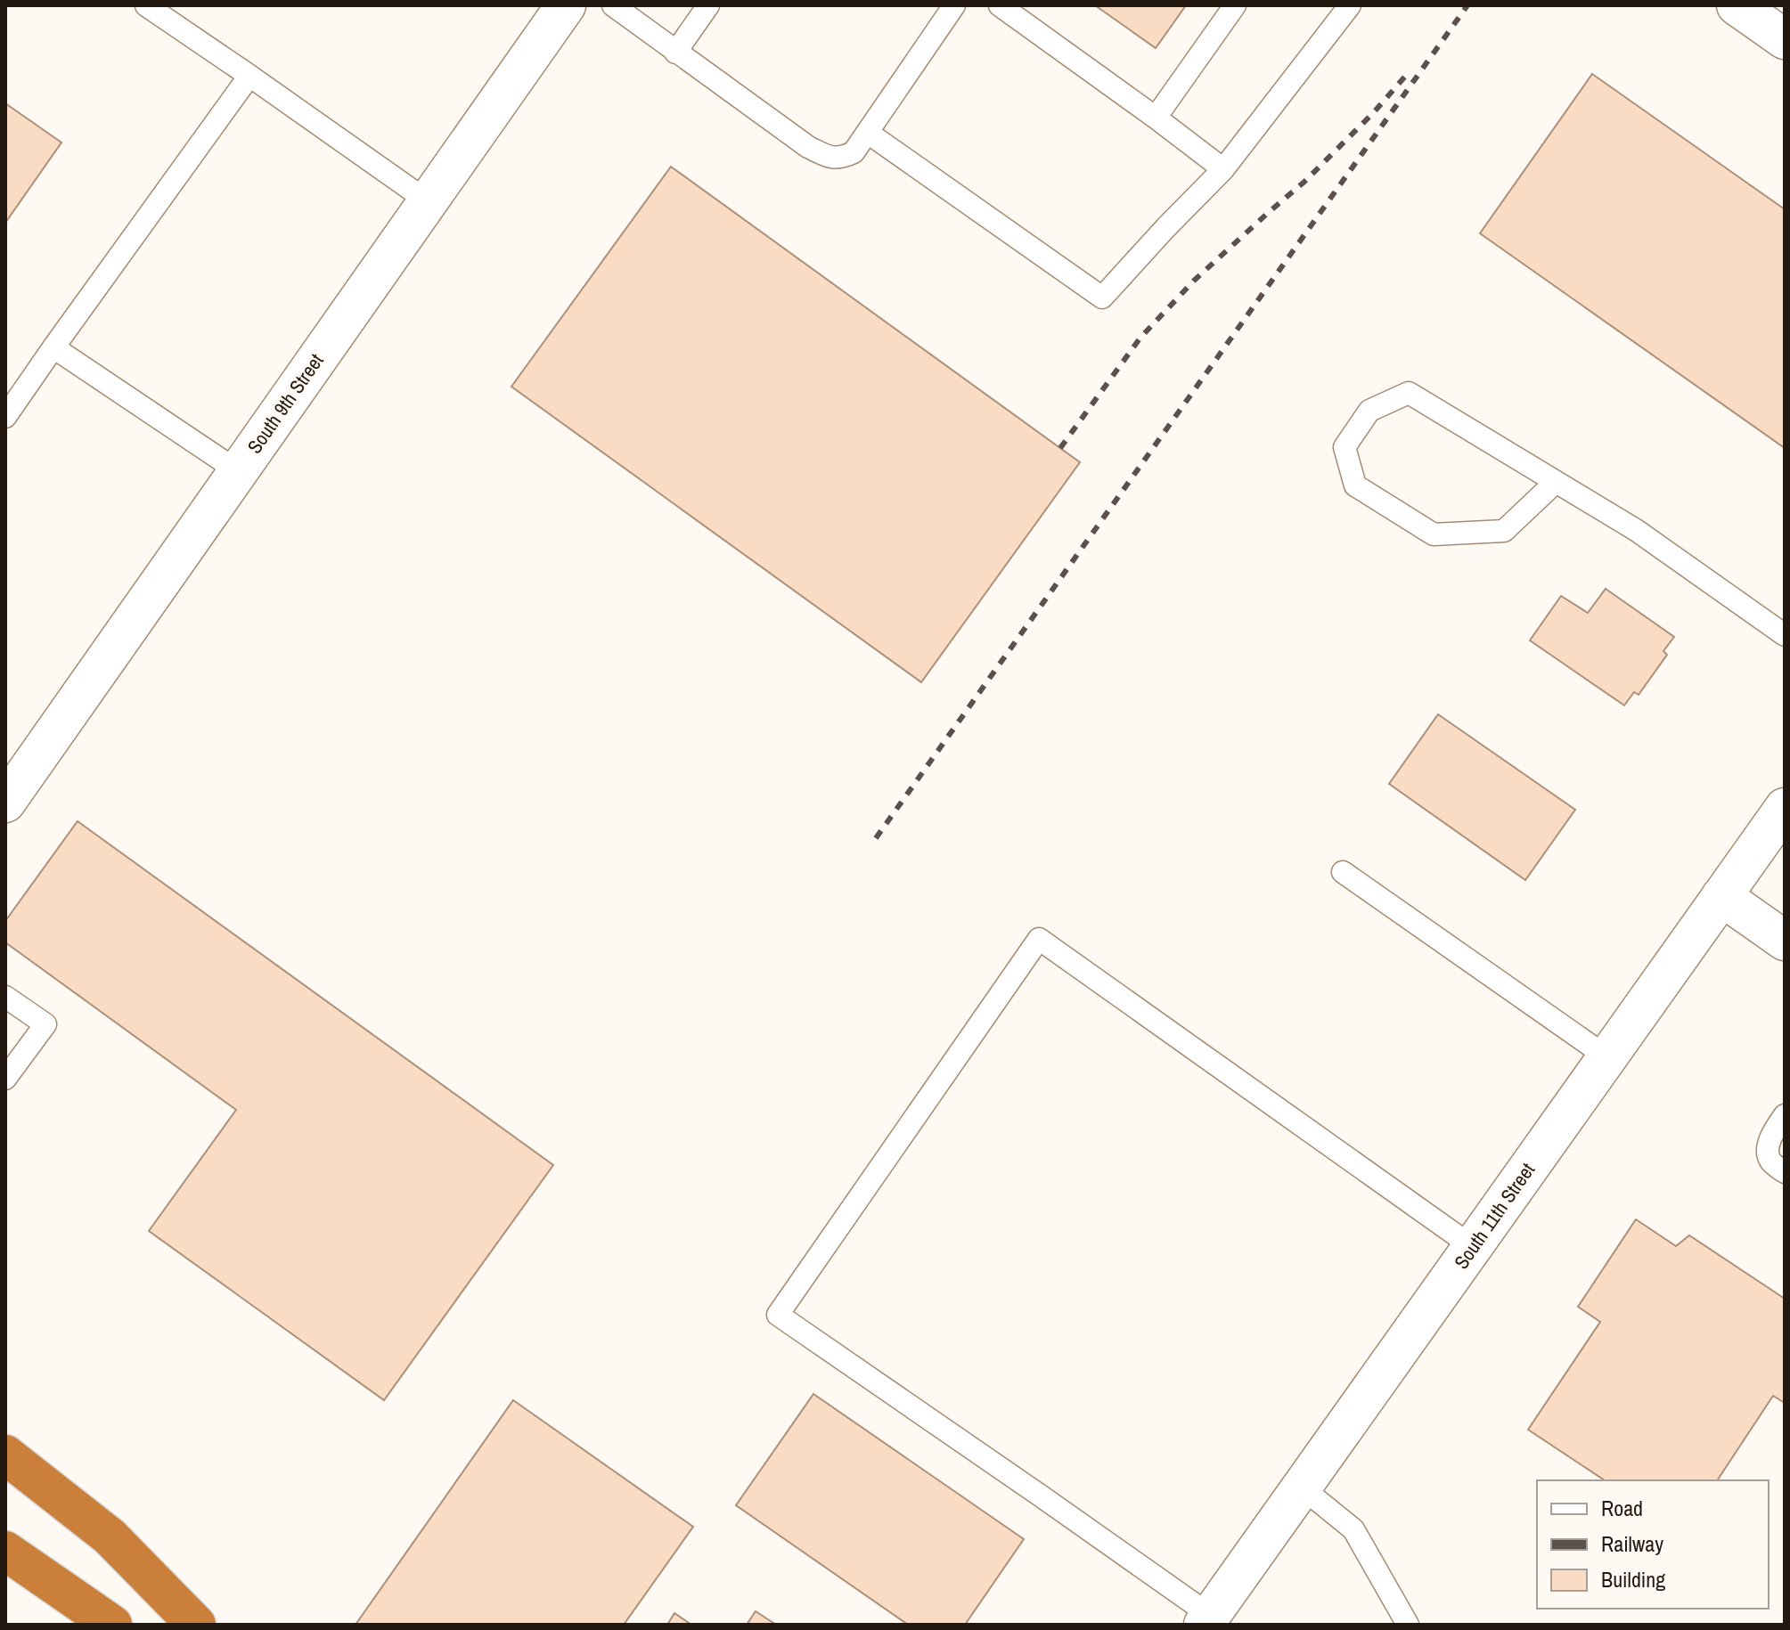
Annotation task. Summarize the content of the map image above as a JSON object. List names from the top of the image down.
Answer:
{
  "streets": {
    "street": ["South 9th Street", "South 11th Street"]
  },
  "legend": ["Road", "Railway", "Building"]
}
